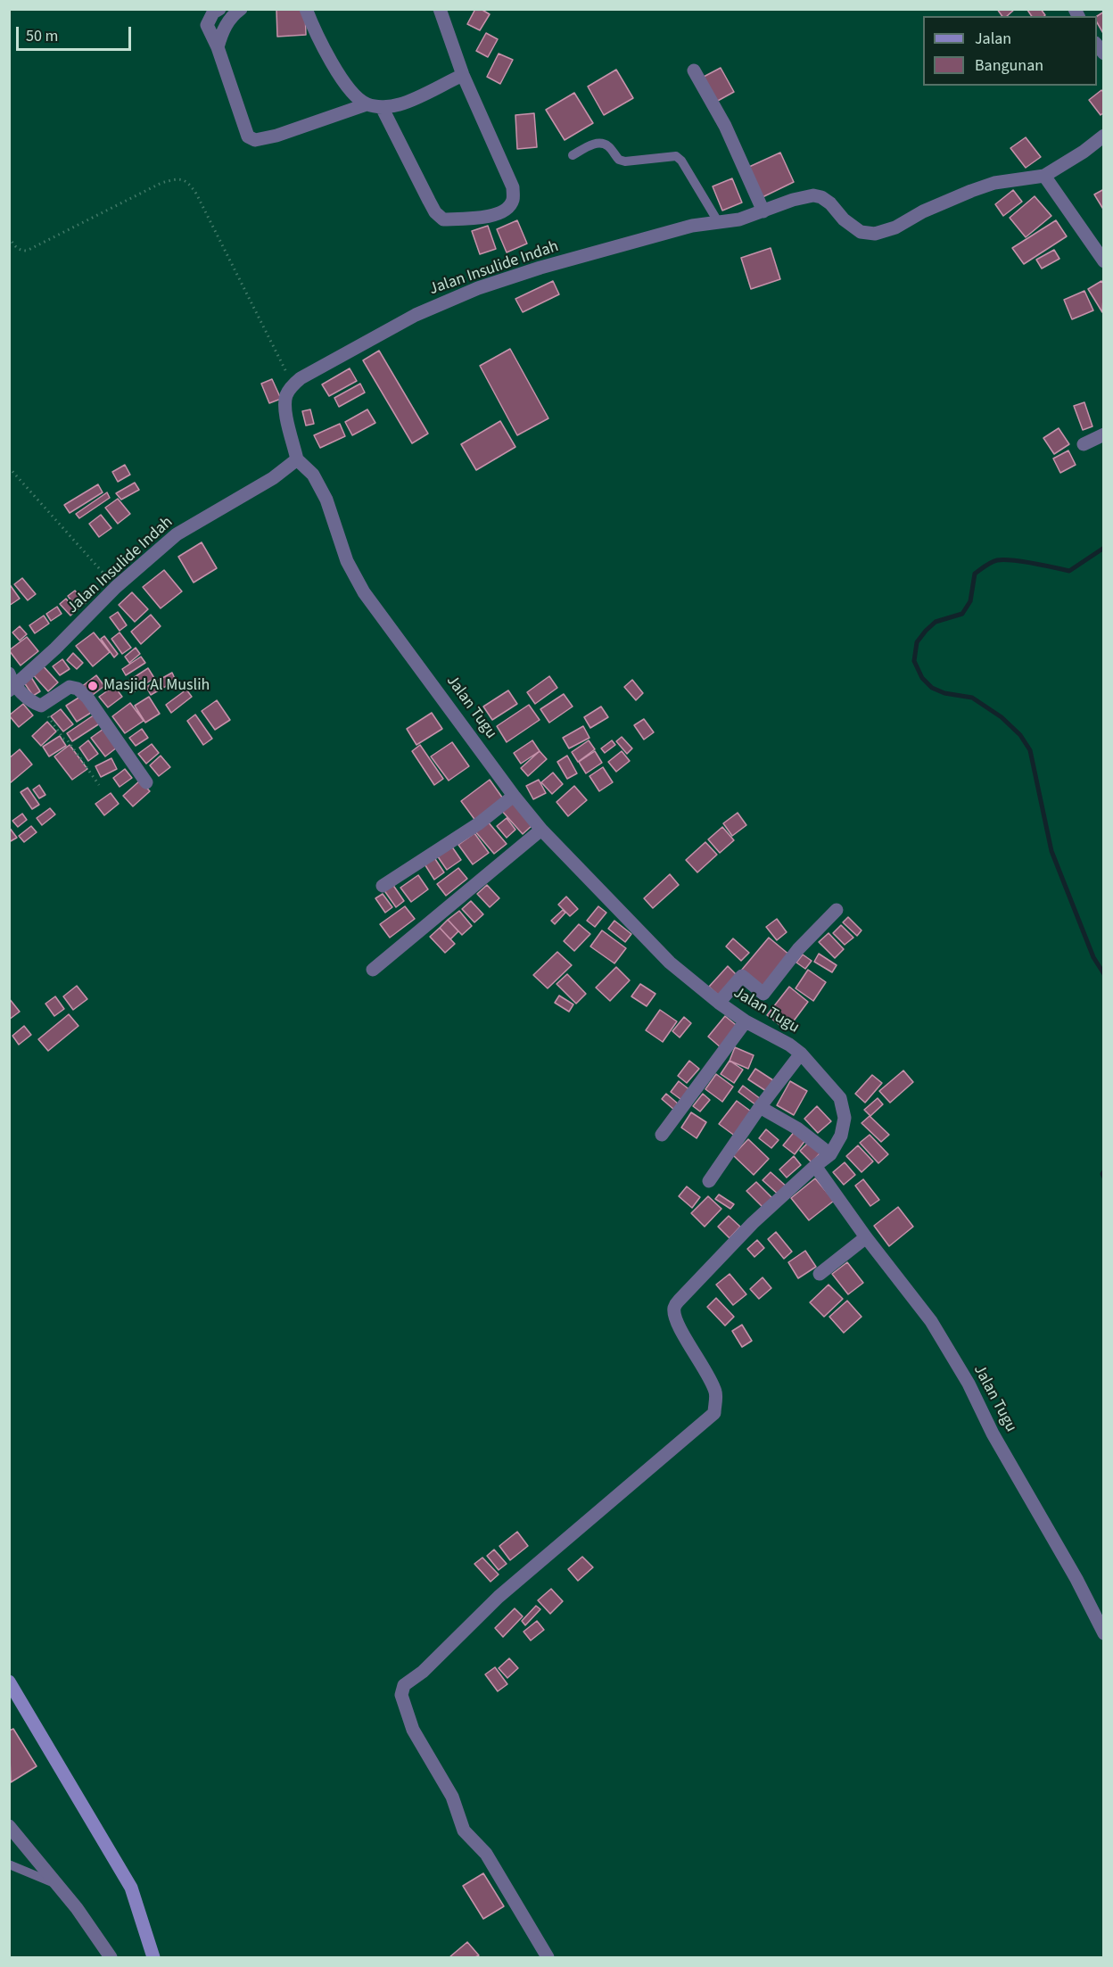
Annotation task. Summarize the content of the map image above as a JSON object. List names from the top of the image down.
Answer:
{
  "streets": {
    "street": ["Jalan Insulide Indah", "Jalan Tugu"]
  },
  "crossings": [
    ["Jalan Insulide Indah", "Jalan Tugu"]
  ],
  "places": ["Masjid Al Muslih"],
  "legend": ["Jalan", "Bangunan"],
  "scale_bar": "50 m"
}
